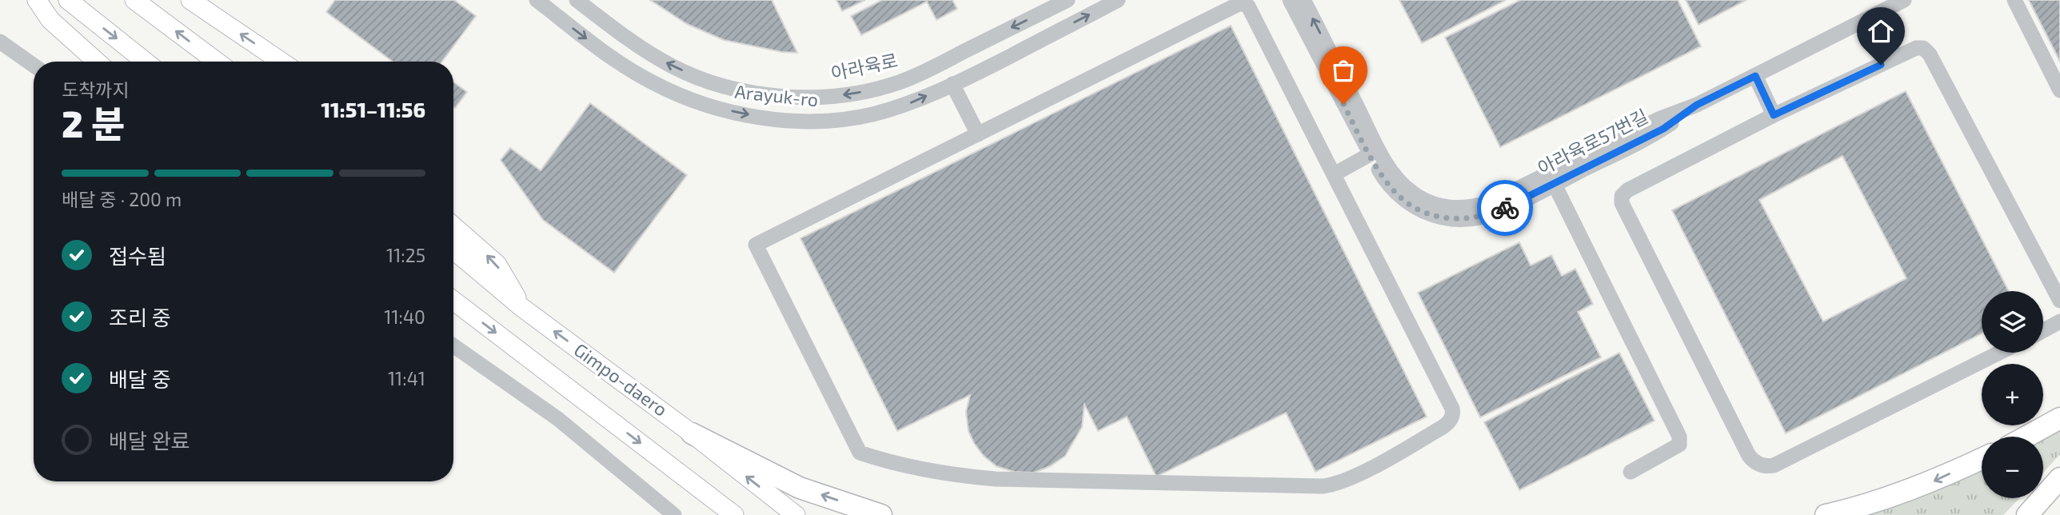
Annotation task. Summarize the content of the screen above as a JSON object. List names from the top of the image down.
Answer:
{
  "streets": {
    "main road": ["Gimpo-daero"],
    "street": ["아라육로", "Arayuk-ro", "아라육로57번길"]
  },
  "one_way": ["아라육로", "Arayuk-ro"],
  "page": {
    "heading": ["2 분", "도착까지", "11:51–11:56"],
    "bar": "배달 중 · 200 m",
    "list": [
      ["접수됨", "11:25"],
      ["조리 중", "11:40"],
      ["배달 중", "11:41"],
      "배달 완료"
    ],
    "map_buttons": ["+", "−"]
  }
}
